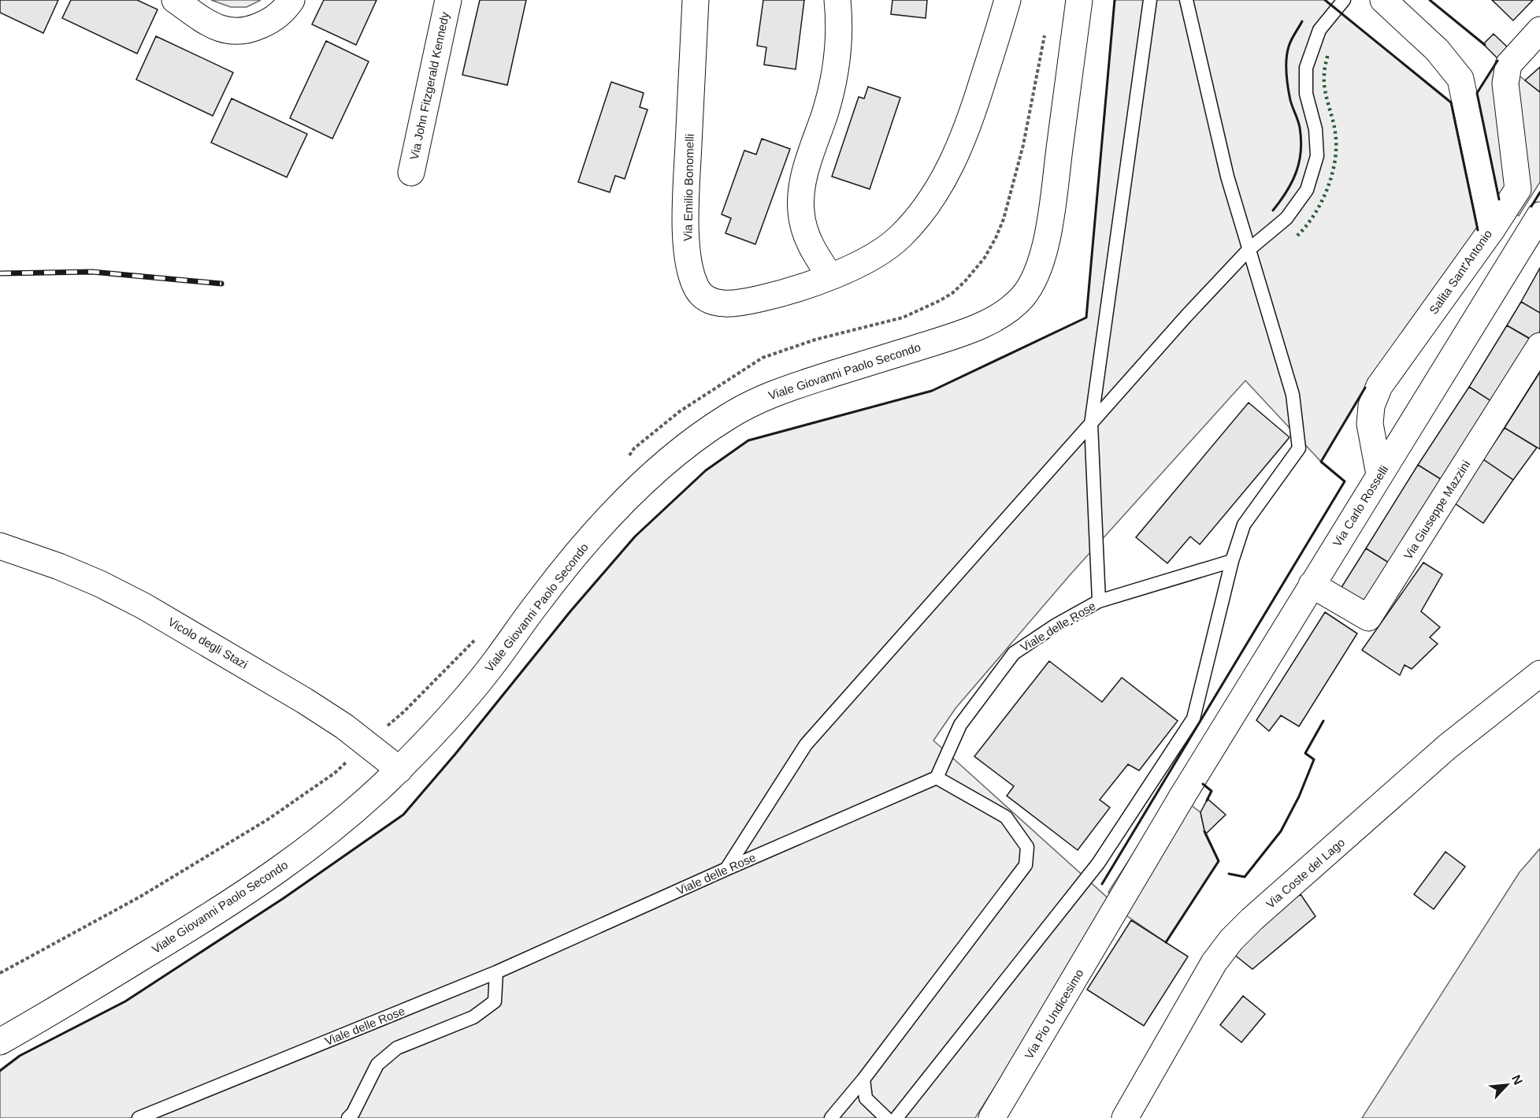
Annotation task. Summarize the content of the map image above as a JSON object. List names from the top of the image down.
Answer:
{
  "streets": {
    "street": [
      "Via John Fitzgerald Kennedy",
      "Via Emilio Bonomelli",
      "Salita Sant'Antonio",
      "Viale Giovanni Paolo Secondo",
      "Via Carlo Rosselli",
      "Via Giuseppe Mazzini",
      "Vicolo degli Stazi",
      "Via Coste del Lago",
      "Via Pio Undicesimo"
    ],
    "lane": ["Viale delle Rose"]
  },
  "crossings": [
    ["Salita Sant'Antonio", "Via Carlo Rosselli"],
    ["Viale Giovanni Paolo Secondo", "Vicolo degli Stazi"],
    ["Via Carlo Rosselli", "Via Giuseppe Mazzini"],
    ["Via Carlo Rosselli", "Via Pio Undicesimo"]
  ],
  "north": "top right"
}
